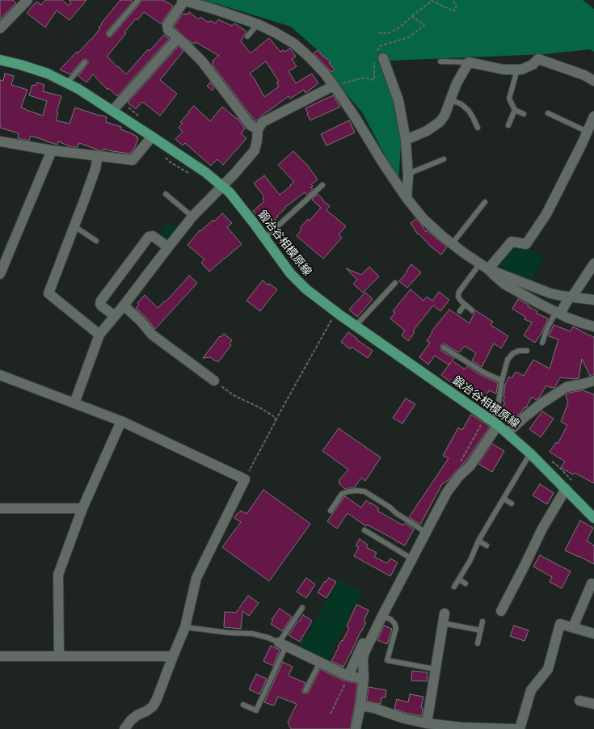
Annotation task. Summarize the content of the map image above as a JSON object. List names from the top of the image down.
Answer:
{
  "streets": {
    "main road": ["鍛冶谷相模原線"]
  }
}
